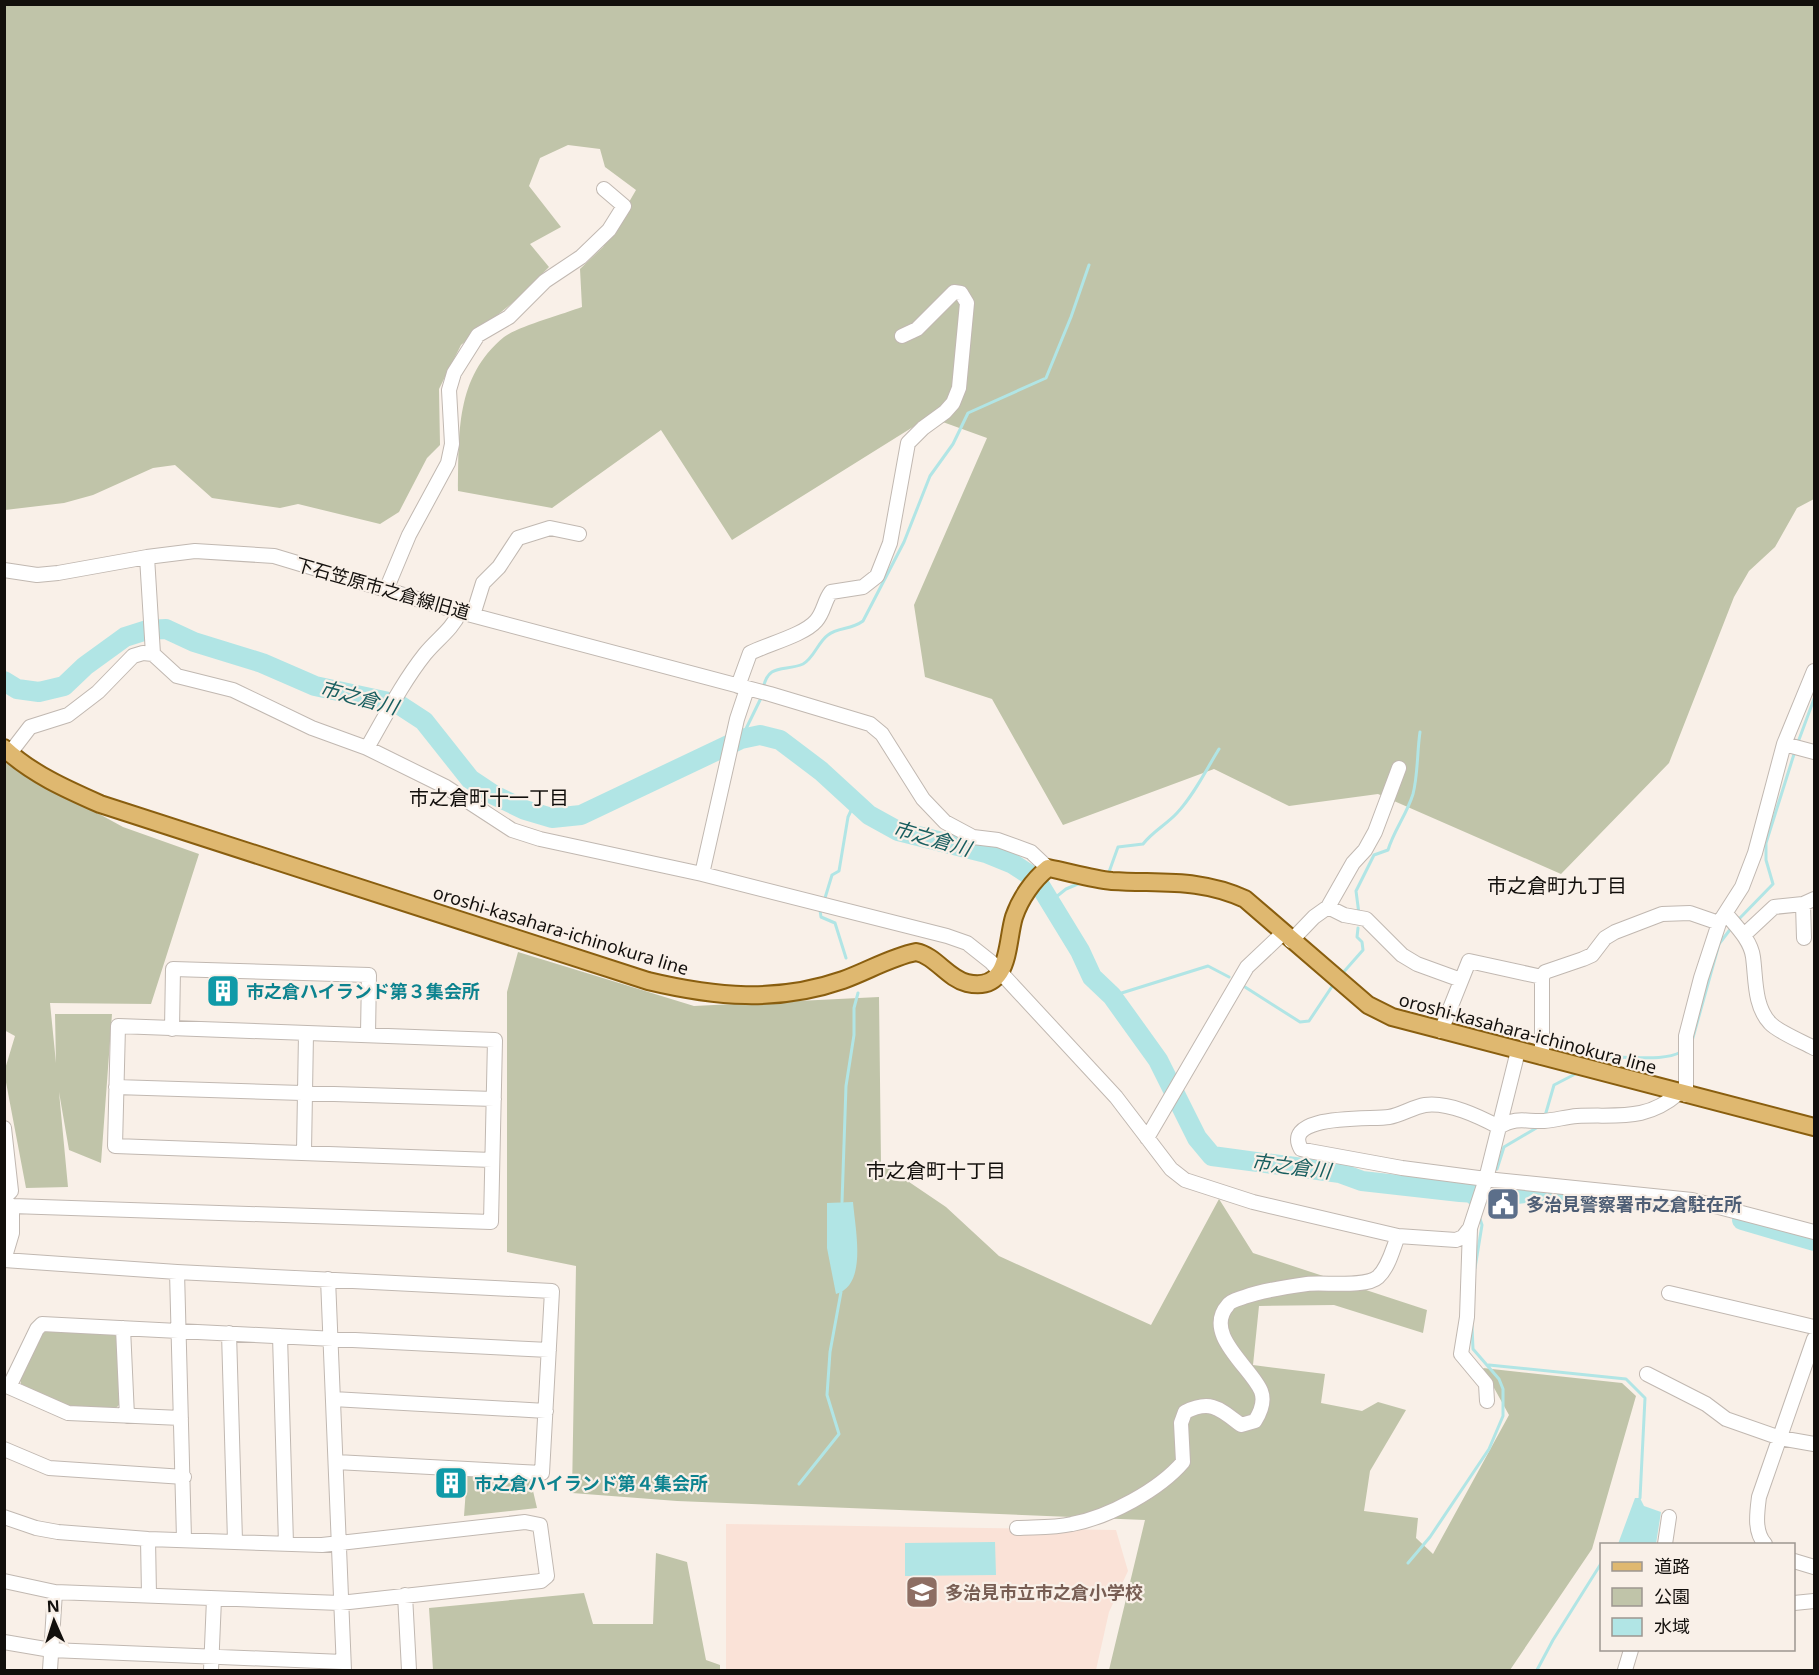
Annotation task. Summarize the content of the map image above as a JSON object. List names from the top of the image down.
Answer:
{
  "streets": {
    "main road": ["oroshi-kasahara-ichinokura line"],
    "street": ["下石笠原市之倉線旧道"]
  },
  "districts": ["市之倉町十一丁目", "市之倉町九丁目", "市之倉町十丁目"],
  "water": ["市之倉川"],
  "places": {
    "building": ["市之倉ハイランド第３集会所", "市之倉ハイランド第４集会所"],
    "public building": ["多治見警察署市之倉駐在所"],
    "school or university": ["多治見市立市之倉小学校"]
  },
  "legend": ["道路", "公園", "水域"],
  "north": "top"
}
